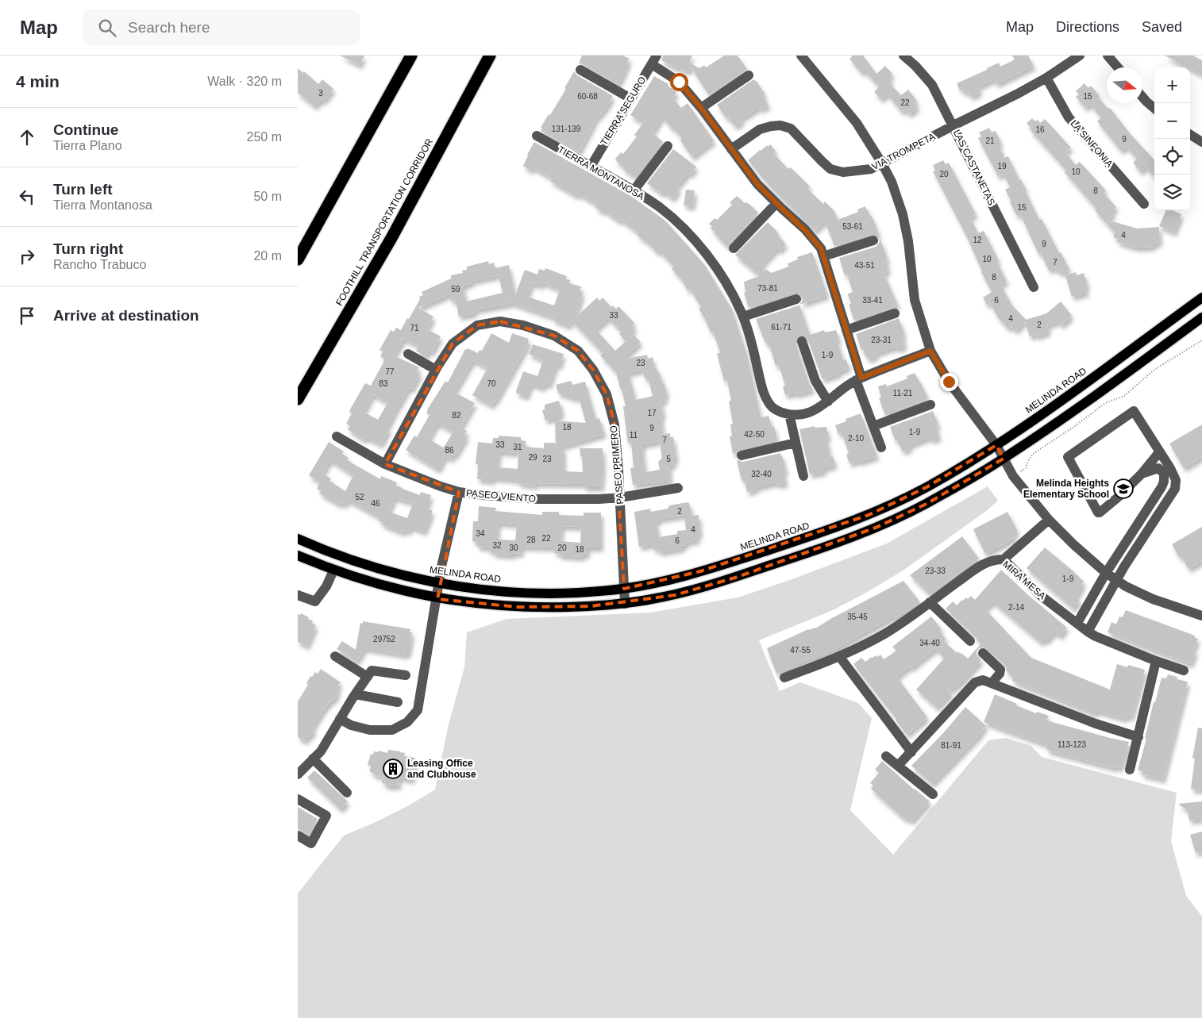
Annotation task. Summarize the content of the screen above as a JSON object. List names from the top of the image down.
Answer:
{
  "streets": {
    "highway": ["FOOTHILL TRANSPORTATION CORRIDOR"],
    "main road": ["MELINDA ROAD"],
    "street": [
      "TIERRA SEGURO",
      "LA SINFONIA",
      "VIA TROMPETA",
      "LAS CASTANETAS",
      "TIERRA MONTANOSA",
      "PASEO PRIMERO",
      "PASEO VIENTO",
      "MIRA MESA"
    ]
  },
  "crossings": [
    ["TIERRA SEGURO", "TIERRA MONTANOSA"],
    ["LA SINFONIA", "VIA TROMPETA"],
    ["VIA TROMPETA", "LAS CASTANETAS"],
    ["MELINDA ROAD", "PASEO PRIMERO"],
    ["PASEO PRIMERO", "PASEO VIENTO"]
  ],
  "places": {
    "school or university": ["Melinda Heights Elementary School"],
    "building": ["Leasing Office and Clubhouse"]
  },
  "house_numbers": [
    "3",
    "60-68",
    "15",
    "22",
    "131-139",
    "16",
    "9",
    "21",
    "19",
    "10",
    "20",
    "8",
    "15",
    "53-61",
    "4",
    "12",
    "9",
    "10",
    "7",
    "43-51",
    "8",
    "73-81",
    "59",
    "33-41",
    "6",
    "33",
    "4",
    "2",
    "61-71",
    "71",
    "23-31",
    "1-9",
    "23",
    "77",
    "83",
    "70",
    "11-21",
    "17",
    "82",
    "18",
    "9",
    "1-9",
    "42-50",
    "11",
    "2-10",
    "7",
    "33",
    "31",
    "86",
    "29",
    "23",
    "5",
    "32-40",
    "52",
    "46",
    "2",
    "4",
    "34",
    "22",
    "28",
    "6",
    "32",
    "30",
    "20",
    "18",
    "23-33",
    "1-9",
    "2-14",
    "35-45",
    "29752",
    "34-40",
    "47-55",
    "113-123",
    "81-91"
  ],
  "north": "right",
  "page": {
    "header": "Map",
    "search": "Search here",
    "nav": ["Map", "Directions", "Saved"],
    "heading": ["4 min", "Walk · 320 m"],
    "map_buttons": ["+", "−"],
    "list": [
      ["Continue", "Tierra Plano", "250 m"],
      ["Turn left", "Tierra Montanosa", "50 m"],
      ["Turn right", "Rancho Trabuco", "20 m"],
      "Arrive at destination"
    ]
  }
}
